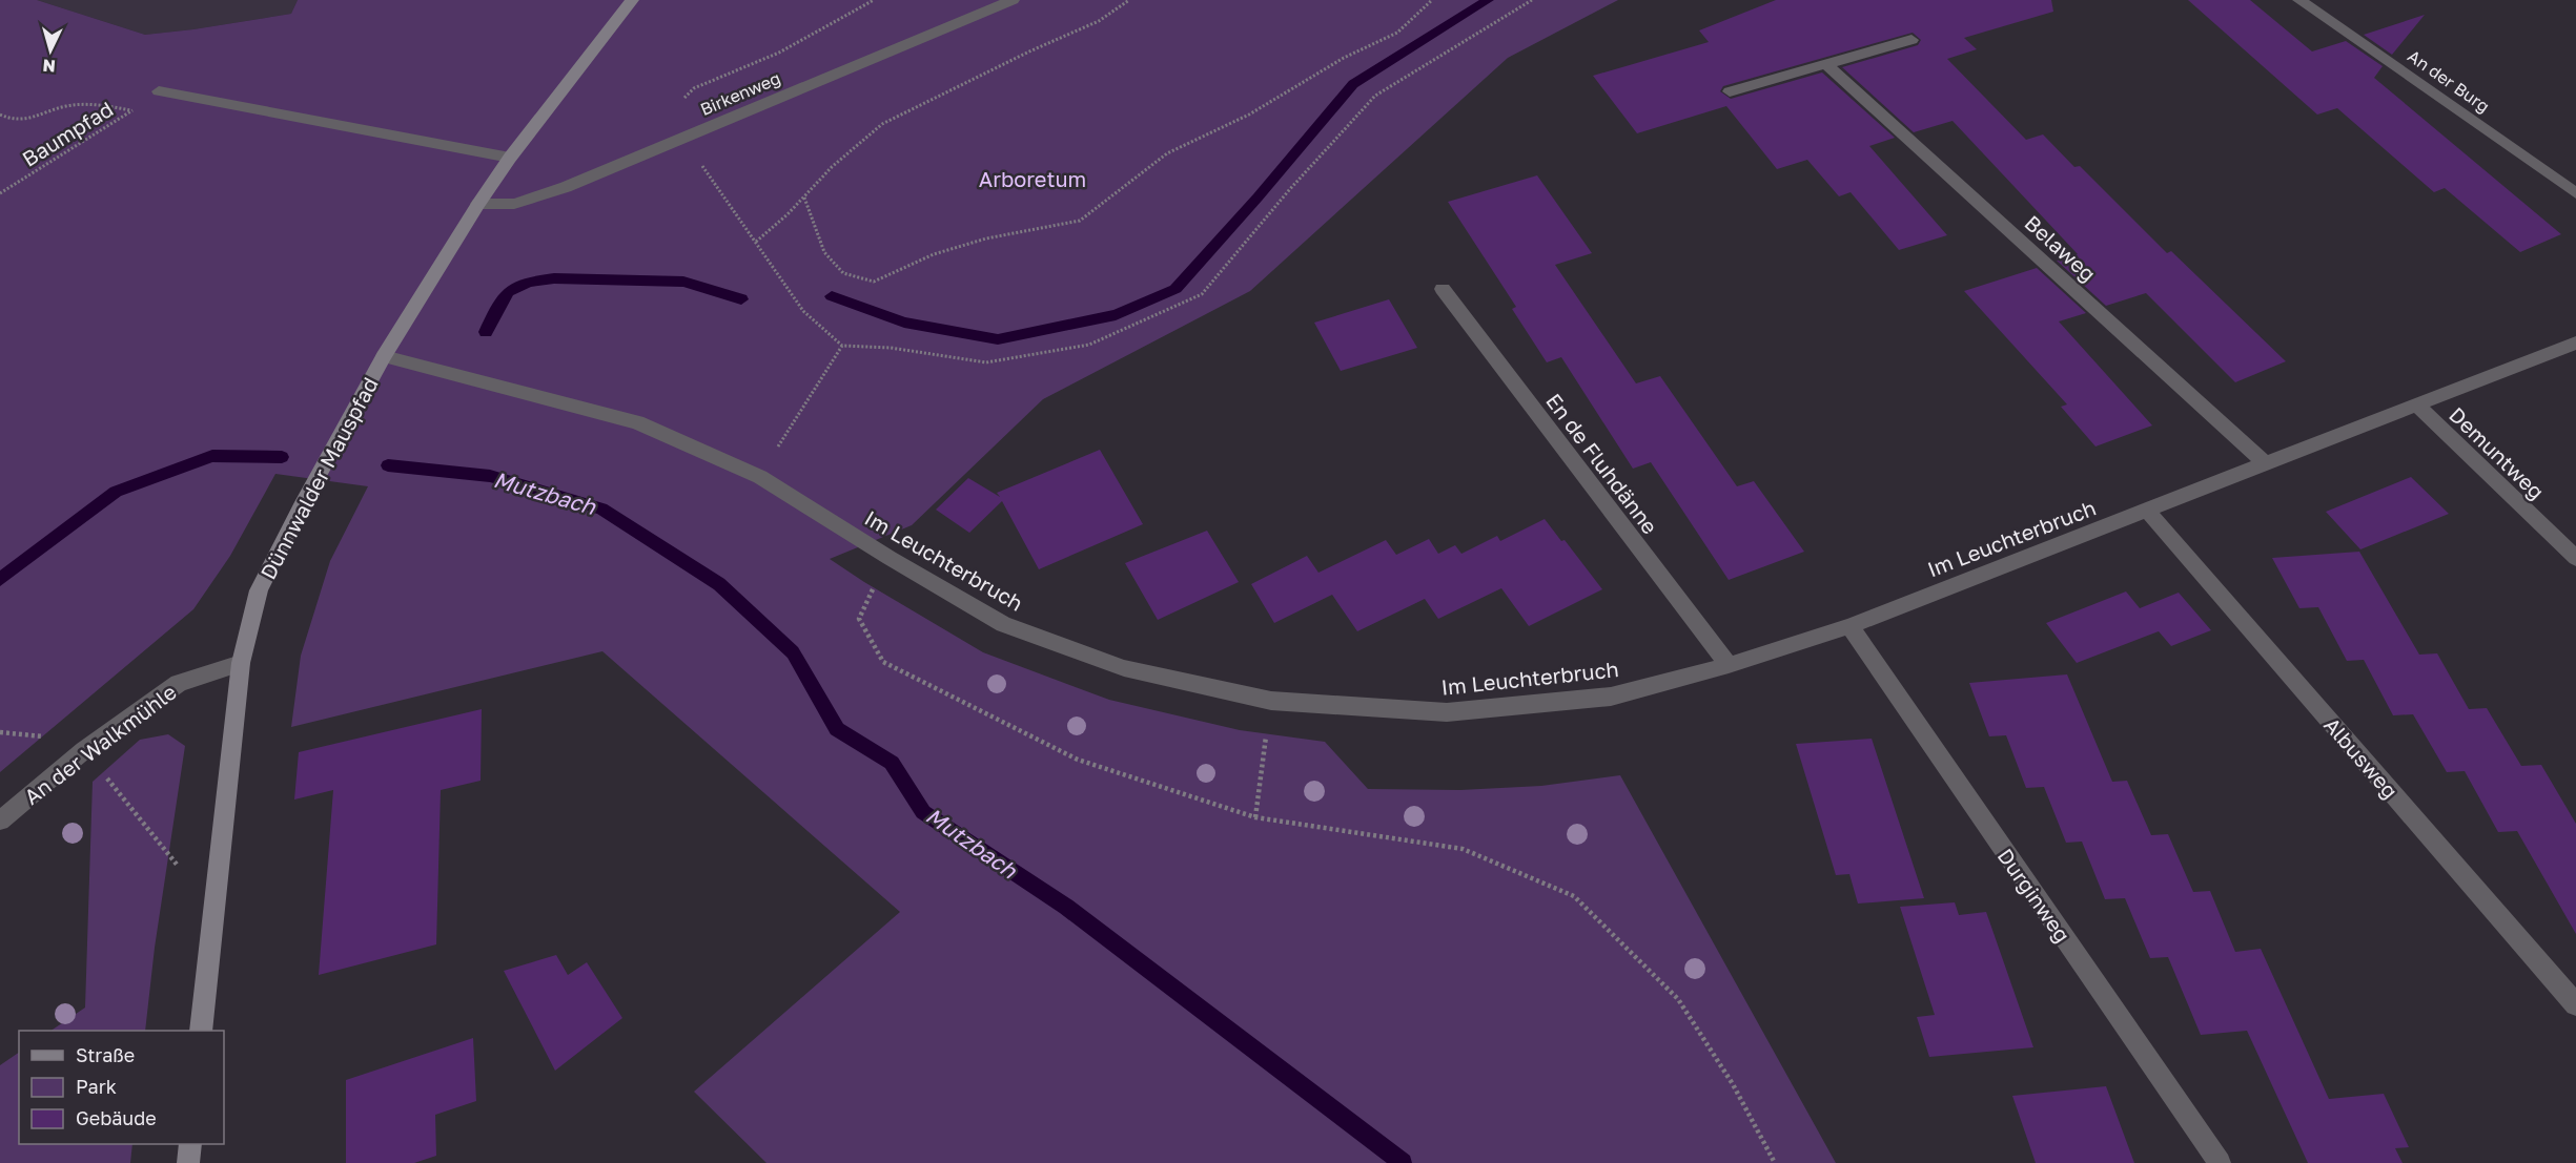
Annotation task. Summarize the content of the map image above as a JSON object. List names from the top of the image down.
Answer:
{
  "streets": {
    "main road": ["Dünnwalder Mauspfad"],
    "street": [
      "An der Burg",
      "Birkenweg",
      "Belaweg",
      "Demuntweg",
      "En de Fluhdänne",
      "Im Leuchterbruch",
      "An der Walkmühle",
      "Albusweg",
      "Durginweg"
    ],
    "path": ["Baumpfad"]
  },
  "crossings": [
    ["Birkenweg", "Dünnwalder Mauspfad"],
    ["Belaweg", "Im Leuchterbruch"],
    ["Demuntweg", "Im Leuchterbruch"],
    ["En de Fluhdänne", "Im Leuchterbruch"],
    ["Dünnwalder Mauspfad", "Im Leuchterbruch"],
    ["Dünnwalder Mauspfad", "An der Walkmühle"],
    ["Im Leuchterbruch", "Albusweg"],
    ["Im Leuchterbruch", "Durginweg"]
  ],
  "water": ["Mutzbach"],
  "parks": ["Arboretum"],
  "legend": ["Straße", "Park", "Gebäude"],
  "north": "bottom"
}
